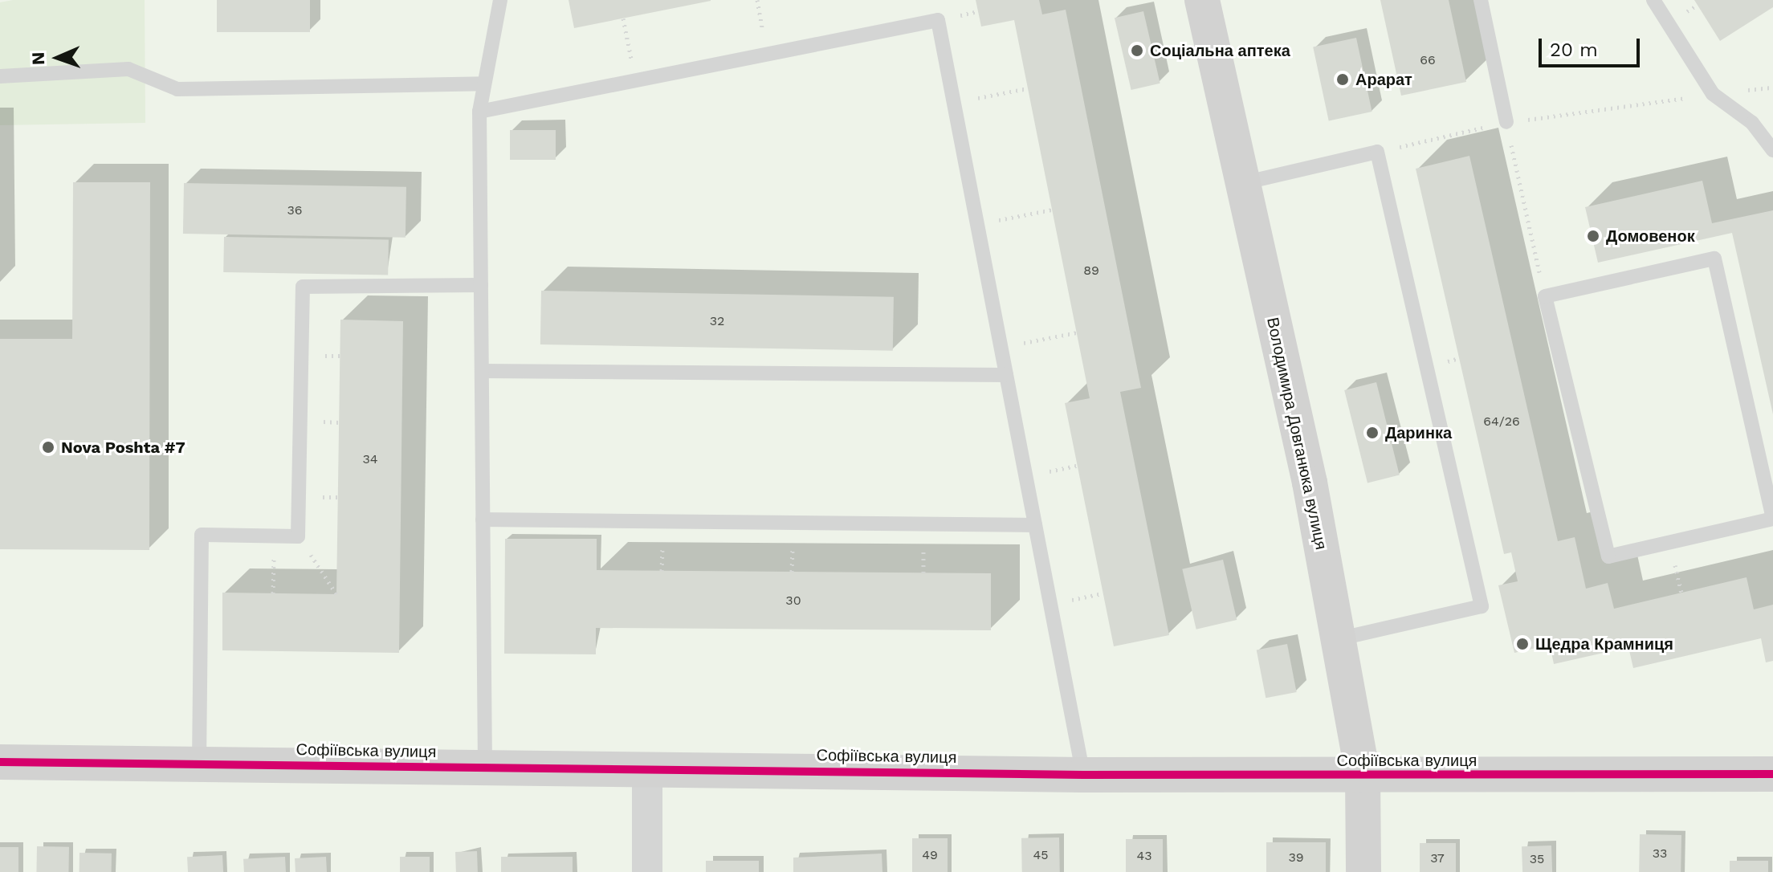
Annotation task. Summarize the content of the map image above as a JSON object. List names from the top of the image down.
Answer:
{
  "streets": {
    "street": ["Володимира Довганюка вулиця", "Софіївська вулиця"]
  },
  "crossings": [
    ["Володимира Довганюка вулиця", "Софіївська вулиця"]
  ],
  "places": [
    "Соціальна аптека",
    "Арарат",
    "Домовенок",
    "Даринка",
    "Nova Poshta #7",
    "Щедра Крамниця"
  ],
  "house_numbers": [
    "66",
    "36",
    "89",
    "32",
    "64/26",
    "34",
    "30",
    "33",
    "49",
    "45",
    "43",
    "39",
    "37",
    "35"
  ],
  "scale_bar": "20 m",
  "north": "left"
}
